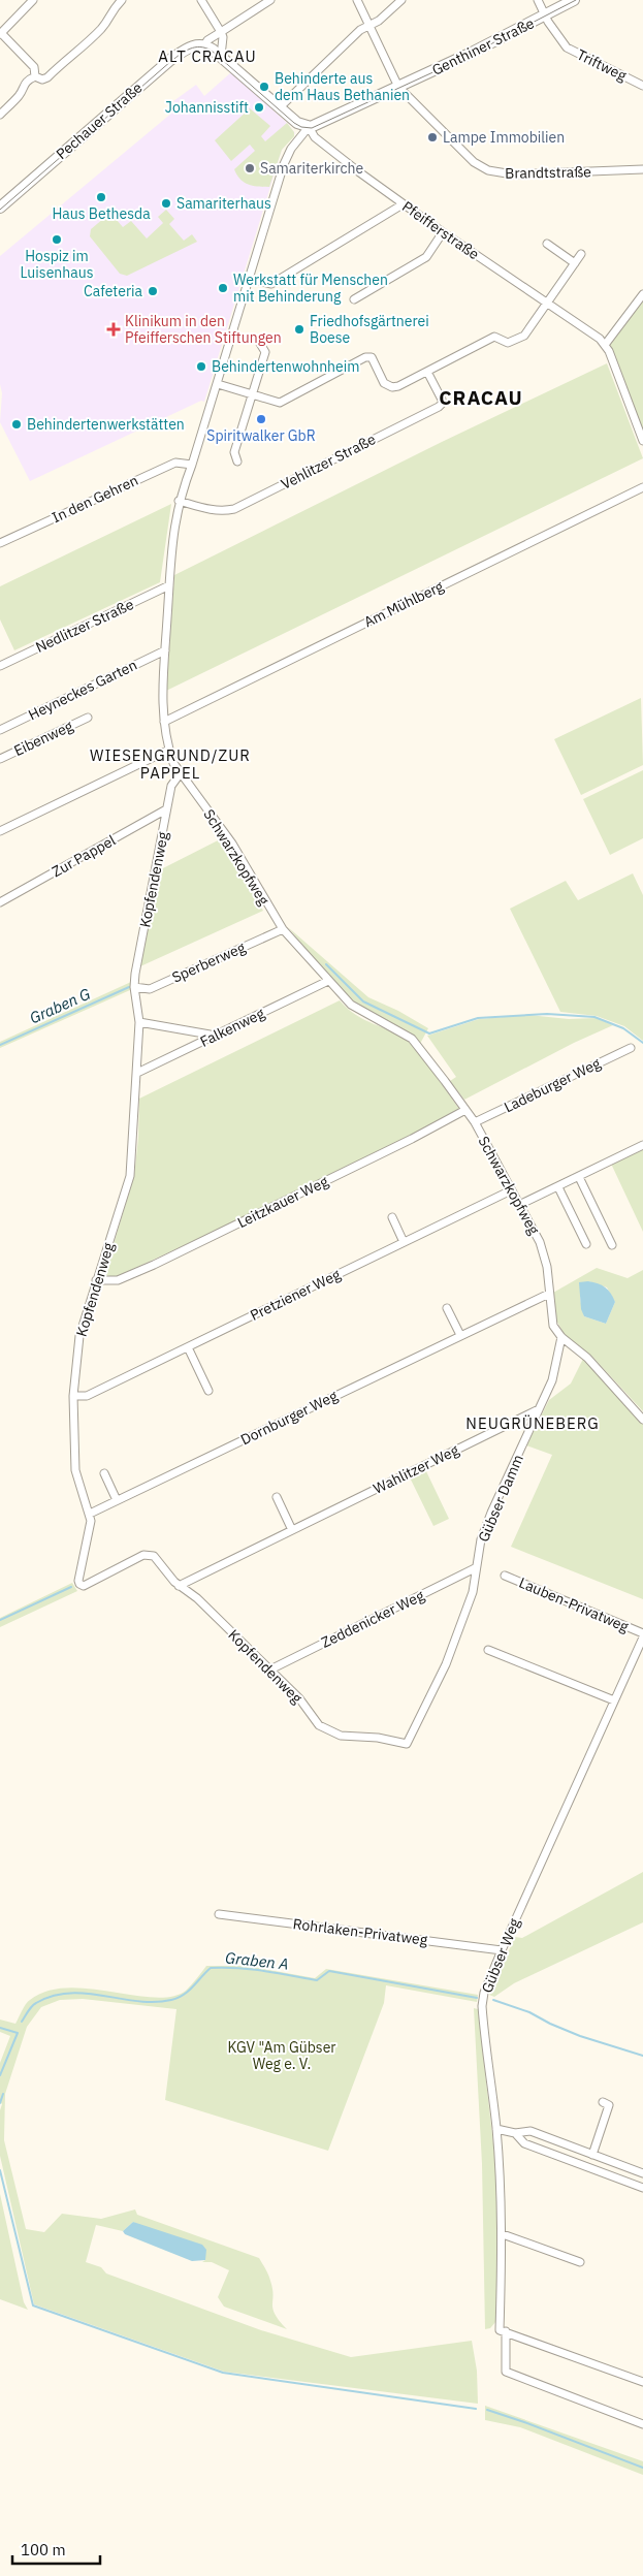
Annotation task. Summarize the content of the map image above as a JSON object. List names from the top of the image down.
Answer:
{
  "streets": {
    "main road": ["Genthiner Straße", "Pechauer Straße", "Pfeifferstraße"],
    "street": [
      "Triftweg",
      "Brandtstraße",
      "Vehlitzer Straße",
      "In den Gehren",
      "Am Mühlberg",
      "Nedlitzer Straße",
      "Heyneckes Garten",
      "Eibenweg",
      "Zur Pappel",
      "Schwarzkopfweg",
      "Kopfendenweg",
      "Sperberweg",
      "Falkenweg",
      "Ladeburger Weg",
      "Leitzkauer Weg",
      "Pretziener Weg",
      "Dornburger Weg",
      "Wahlitzer Weg",
      "Gübser Damm",
      "Lauben-Privatweg",
      "Zeddenicker Weg",
      "Rohrlaken-Privatweg",
      "Gübser Weg"
    ]
  },
  "crossings": [
    ["Genthiner Straße", "Triftweg"],
    ["Genthiner Straße", "Brandtstraße"],
    ["Genthiner Straße", "Pfeifferstraße"],
    ["Genthiner Straße", "Schwarzkopfweg"],
    ["Pechauer Straße", "Pfeifferstraße"],
    ["Pfeifferstraße", "Schwarzkopfweg"],
    ["Vehlitzer Straße", "Schwarzkopfweg"],
    ["In den Gehren", "Schwarzkopfweg"],
    ["Am Mühlberg", "Schwarzkopfweg"],
    ["Nedlitzer Straße", "Schwarzkopfweg"],
    ["Heyneckes Garten", "Schwarzkopfweg"],
    ["Zur Pappel", "Kopfendenweg"],
    ["Schwarzkopfweg", "Kopfendenweg"],
    ["Schwarzkopfweg", "Sperberweg"],
    ["Schwarzkopfweg", "Falkenweg"],
    ["Schwarzkopfweg", "Ladeburger Weg"],
    ["Schwarzkopfweg", "Leitzkauer Weg"],
    ["Schwarzkopfweg", "Pretziener Weg"],
    ["Schwarzkopfweg", "Dornburger Weg"],
    ["Schwarzkopfweg", "Gübser Damm"],
    ["Kopfendenweg", "Sperberweg"],
    ["Kopfendenweg", "Falkenweg"],
    ["Kopfendenweg", "Leitzkauer Weg"],
    ["Kopfendenweg", "Pretziener Weg"],
    ["Kopfendenweg", "Dornburger Weg"],
    ["Kopfendenweg", "Wahlitzer Weg"],
    ["Kopfendenweg", "Gübser Damm"],
    ["Kopfendenweg", "Zeddenicker Weg"],
    ["Wahlitzer Weg", "Gübser Damm"],
    ["Gübser Damm", "Zeddenicker Weg"],
    ["Lauben-Privatweg", "Gübser Weg"],
    ["Rohrlaken-Privatweg", "Gübser Weg"]
  ],
  "districts": [
    "ALT CRACAU",
    "CRACAU",
    "WIESENGRUND/ZUR PAPPEL",
    "NEUGRÜNEBERG"
  ],
  "water": ["Graben G", "Graben A"],
  "parks": ["KGV \"Am Gübser Weg e. V."],
  "places": {
    "other": [
      "Behinderte aus dem Haus Bethanien",
      "Johannisstift",
      "Lampe Immobilien",
      "Samariterkirche",
      "Haus Bethesda",
      "Samariterhaus",
      "Hospiz im Luisenhaus",
      "Werkstatt für Menschen mit Behinderung",
      "Cafeteria",
      "Friedhofsgärtnerei Boese",
      "Behindertenwohnheim",
      "Spiritwalker GbR",
      "Behindertenwerkstätten"
    ],
    "health": ["Klinikum in den Pfeifferschen Stiftungen"]
  },
  "scale_bar": "100 m"
}
